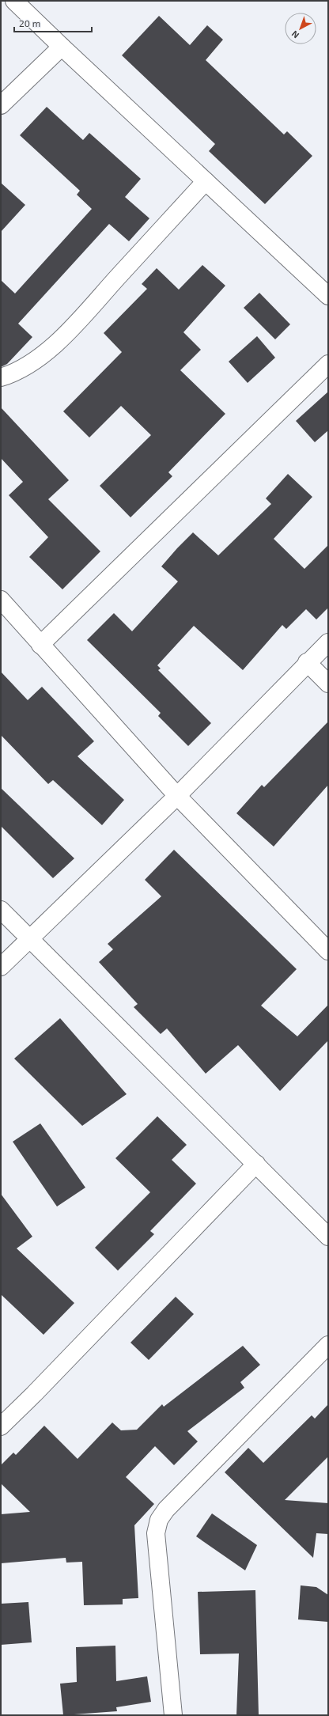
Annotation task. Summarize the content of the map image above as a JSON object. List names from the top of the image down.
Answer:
{
  "scale_bar": "20 m",
  "north": "bottom left"
}
